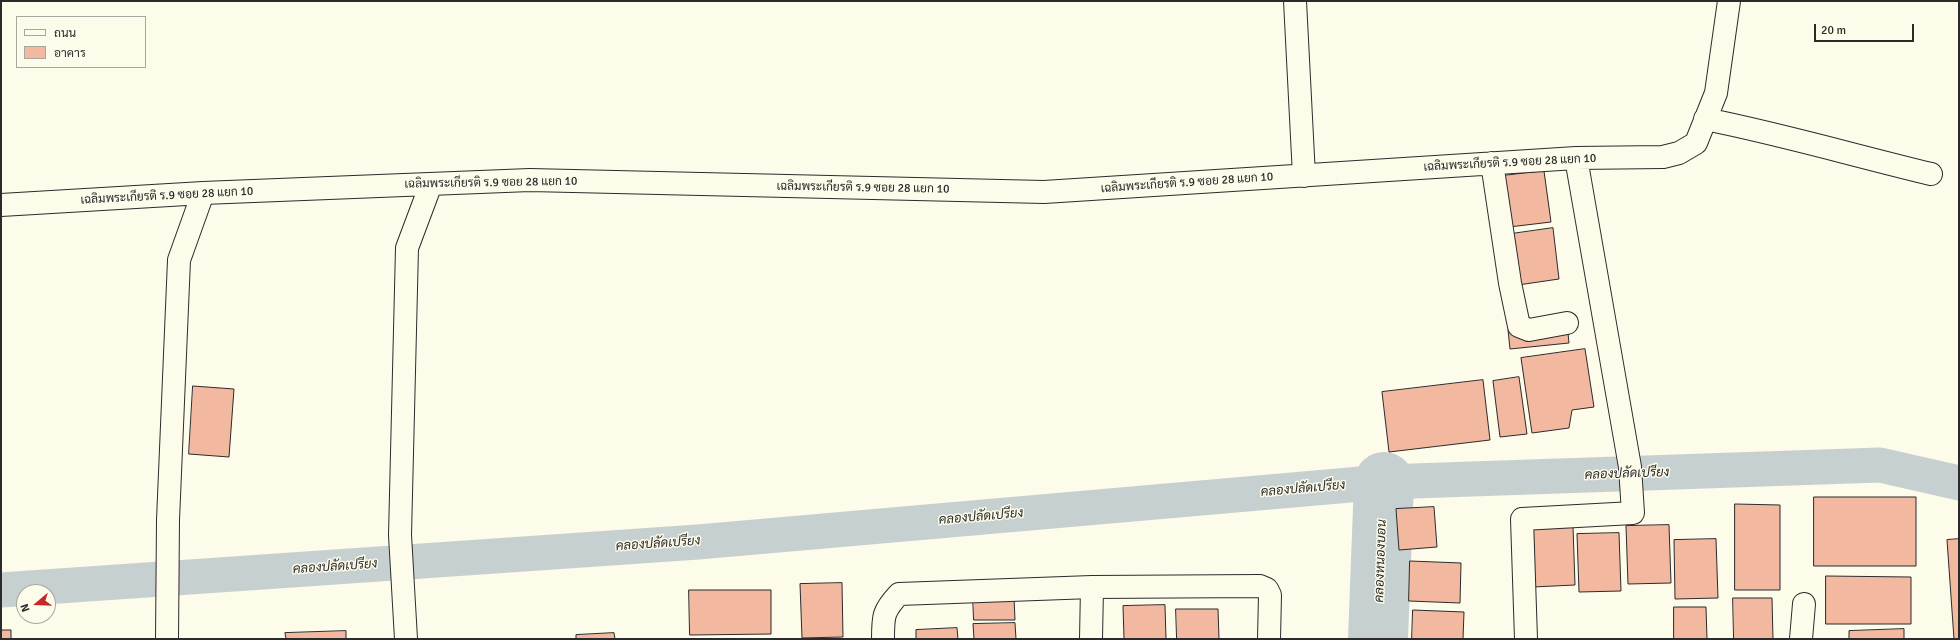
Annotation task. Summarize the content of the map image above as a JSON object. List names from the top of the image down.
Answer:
{
  "streets": {
    "street": ["เฉลิมพระเกียรติ ร.9 ซอย 28 แยก 10"]
  },
  "water": ["คลองปลัดเปรียง", "คลองหนองบอน"],
  "legend": ["ถนน", "อาคาร"],
  "scale_bar": "20 m",
  "north": "left"
}
